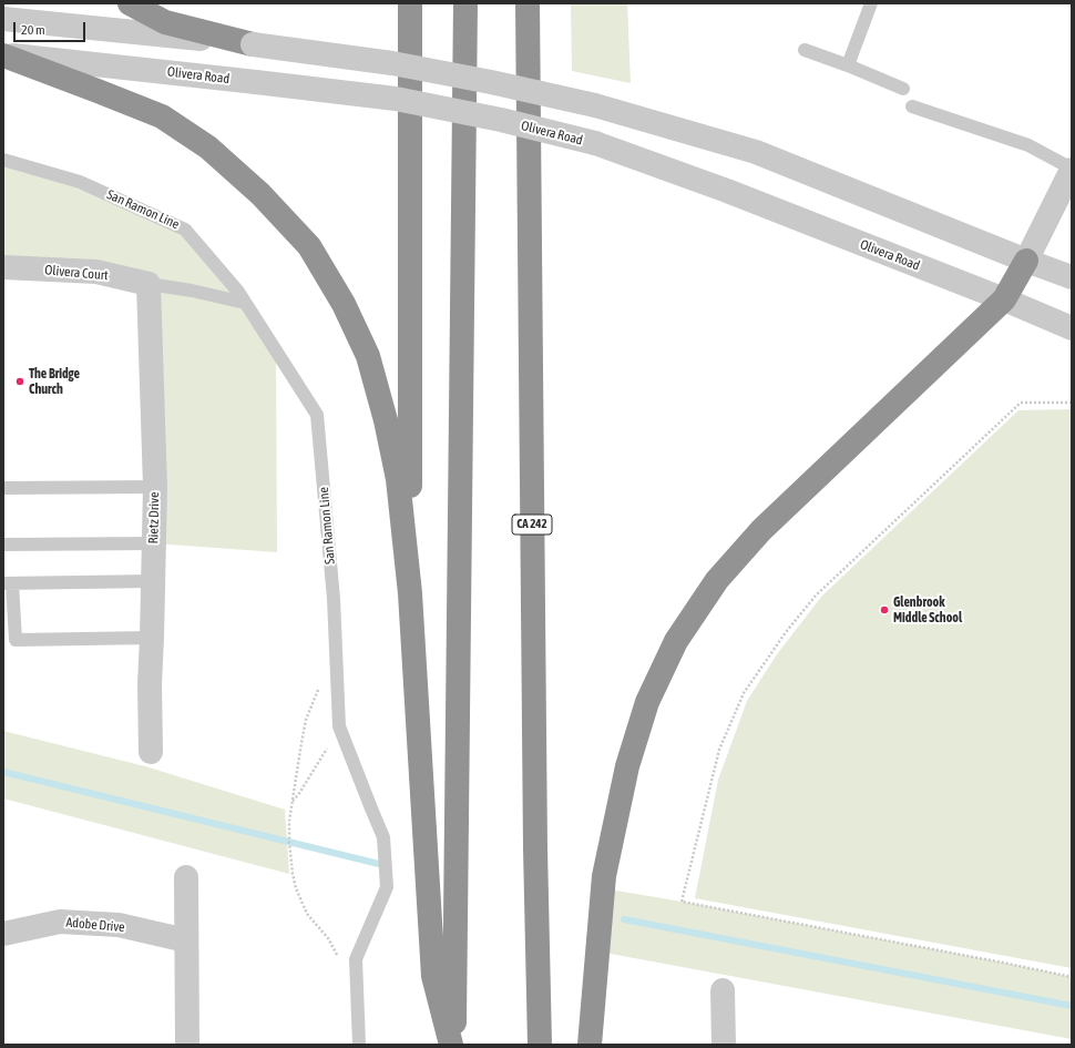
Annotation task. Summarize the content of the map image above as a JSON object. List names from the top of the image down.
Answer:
{
  "streets": {
    "highway": ["CA 242"],
    "street": [
      "Olivera Road",
      "Olivera Court",
      "Rietz Drive",
      "Adobe Drive"
    ],
    "lane": ["San Ramon Line"]
  },
  "crossings": [
    ["Olivera Court", "Rietz Drive"]
  ],
  "places": ["The Bridge Church", "Glenbrook Middle School"],
  "scale_bar": "20 m"
}
